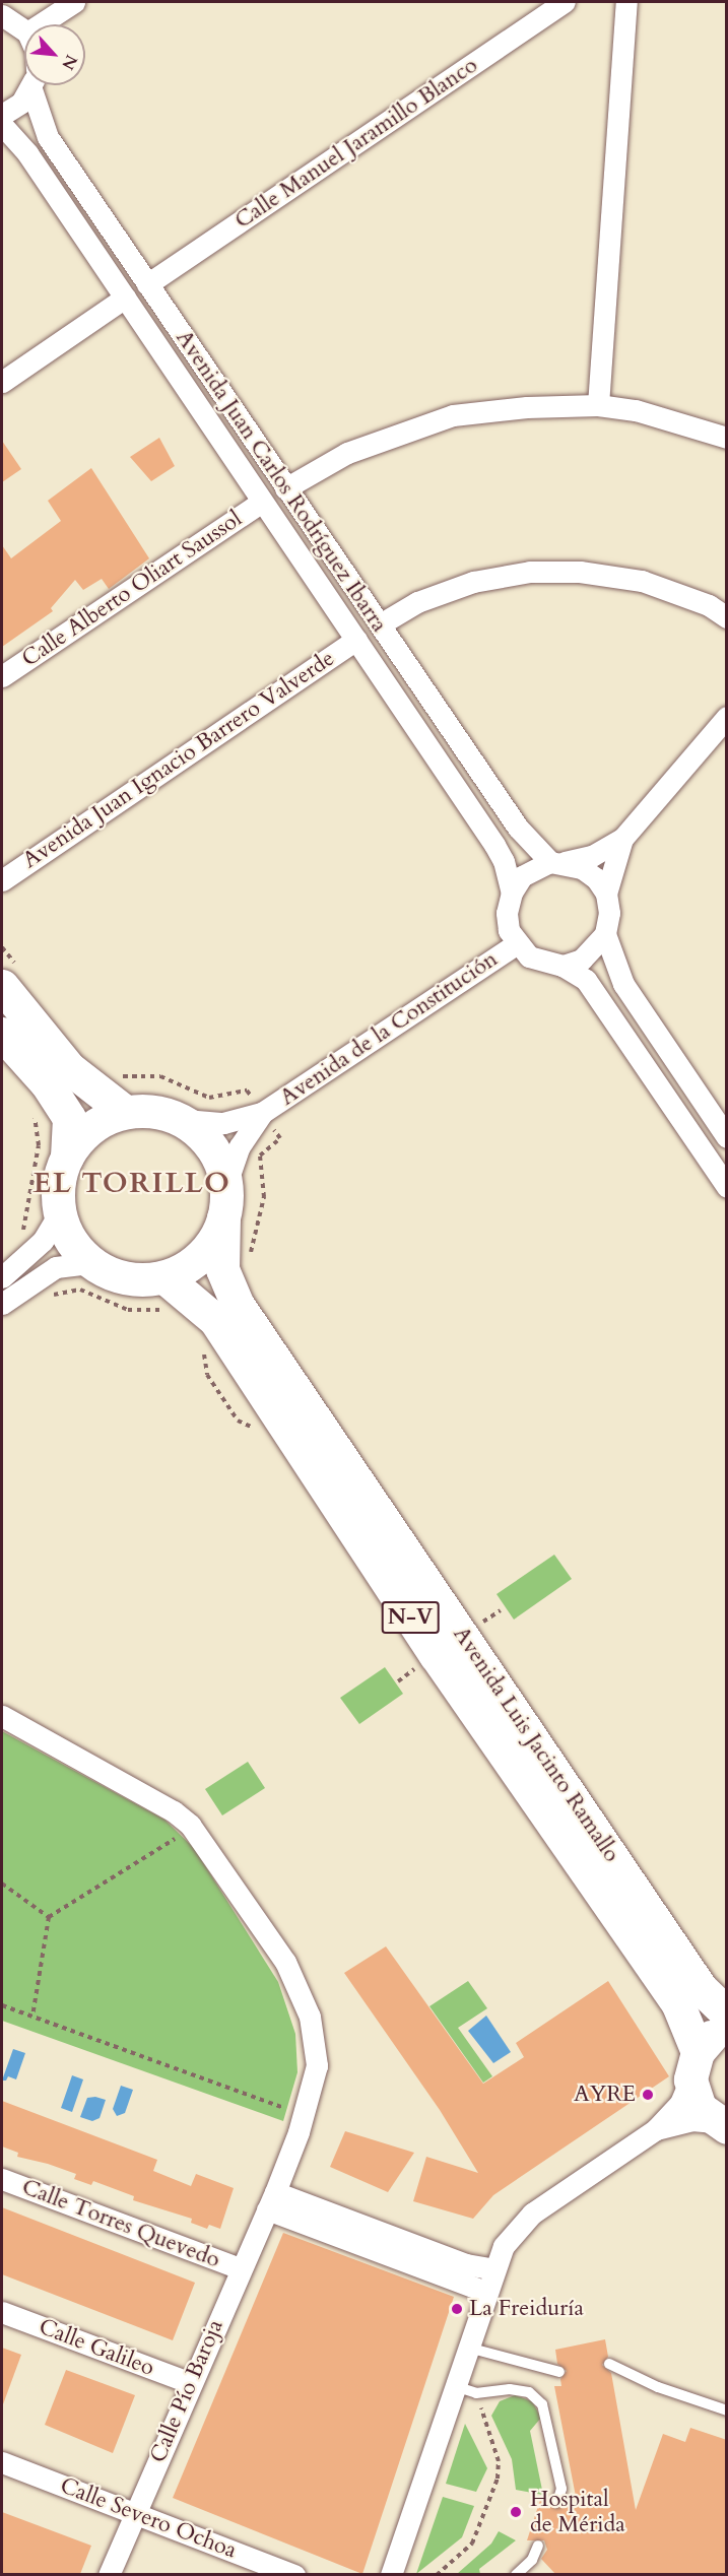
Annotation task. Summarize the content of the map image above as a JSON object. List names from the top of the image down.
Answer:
{
  "streets": {
    "main road": ["N-V", "Avenida Luis Jacinto Ramallo"],
    "street": [
      "Calle Manuel Jaramillo Blanco",
      "Avenida Juan Carlos Rodríguez Ibarra",
      "Calle Alberto Oliart Saussol",
      "Avenida Juan Ignacio Barrero Valverde",
      "Avenida de la Constitución",
      "Calle Torres Quevedo",
      "Calle Galileo",
      "Calle Pío Baroja",
      "Calle Severo Ochoa"
    ]
  },
  "crossings": [
    ["Calle Manuel Jaramillo Blanco", "Avenida Juan Carlos Rodríguez Ibarra"],
    ["Avenida Juan Carlos Rodríguez Ibarra", "Calle Alberto Oliart Saussol"],
    ["Avenida Juan Carlos Rodríguez Ibarra", "Avenida Juan Ignacio Barrero Valverde"],
    ["Avenida Juan Carlos Rodríguez Ibarra", "Avenida de la Constitución"],
    ["Avenida de la Constitución", "Avenida Luis Jacinto Ramallo"],
    ["Calle Torres Quevedo", "Calle Pío Baroja"],
    ["Calle Galileo", "Calle Pío Baroja"],
    ["Calle Pío Baroja", "Calle Severo Ochoa"]
  ],
  "districts": ["EL TORILLO"],
  "places": ["AYRE", "La Freiduría", "Hospital de Mérida"],
  "north": "bottom right"
}
